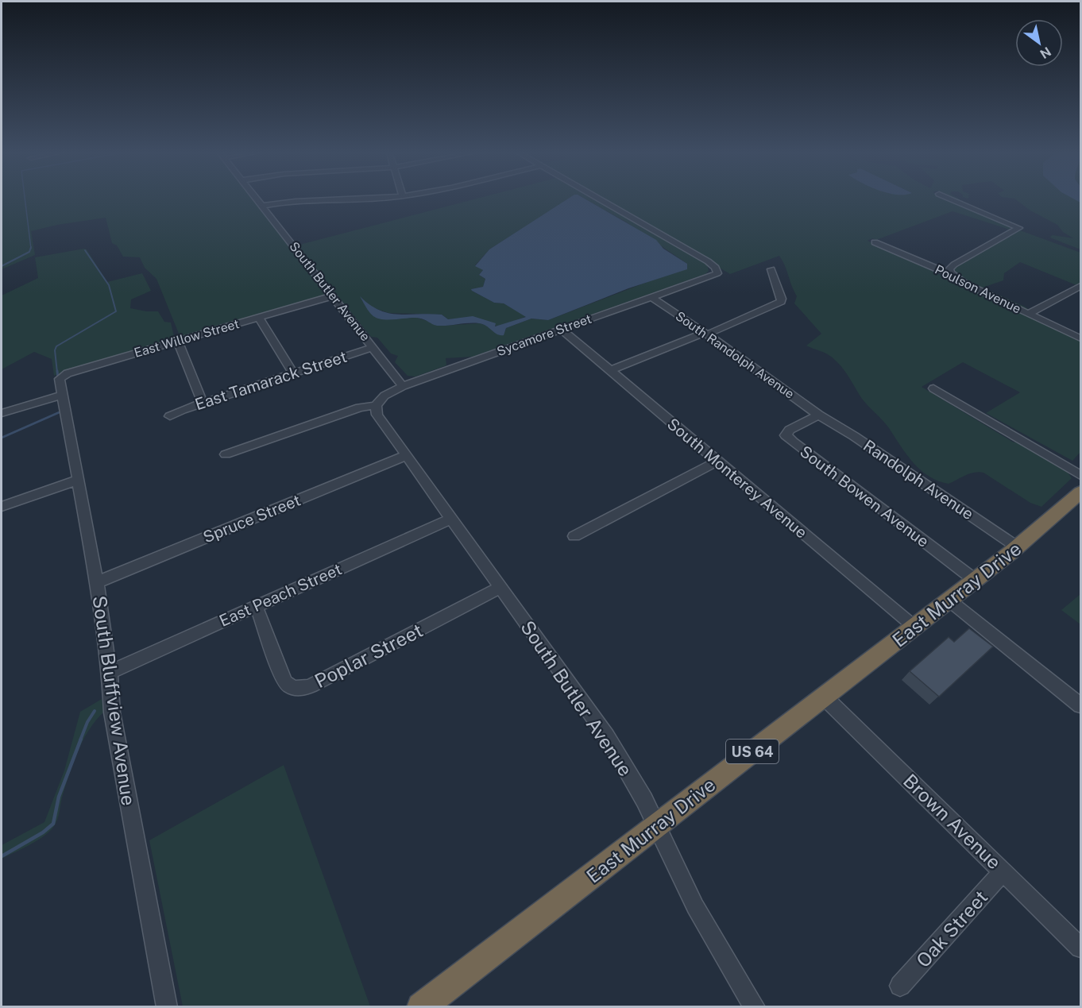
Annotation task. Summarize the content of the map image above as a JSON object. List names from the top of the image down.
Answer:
{
  "streets": {
    "highway": ["East Murray Drive", "US 64"],
    "street": [
      "Poulson Avenue",
      "South Butler Avenue",
      "Sycamore Street",
      "East Willow Street",
      "South Randolph Avenue",
      "East Tamarack Street",
      "South Monterey Avenue",
      "Randolph Avenue",
      "South Bowen Avenue",
      "Spruce Street",
      "East Peach Street",
      "Poplar Street",
      "South Bluffview Avenue",
      "Brown Avenue",
      "Oak Street"
    ]
  },
  "crossings": [
    ["South Butler Avenue", "Sycamore Street"],
    ["South Butler Avenue", "East Willow Street"],
    ["South Butler Avenue", "East Tamarack Street"],
    ["South Butler Avenue", "Spruce Street"],
    ["South Butler Avenue", "East Murray Drive"],
    ["South Butler Avenue", "East Peach Street"],
    ["South Butler Avenue", "Poplar Street"],
    ["Sycamore Street", "South Randolph Avenue"],
    ["Sycamore Street", "South Monterey Avenue"],
    ["East Willow Street", "South Bluffview Avenue"],
    ["South Randolph Avenue", "Randolph Avenue"],
    ["South Randolph Avenue", "South Bowen Avenue"],
    ["South Monterey Avenue", "East Murray Drive"],
    ["Randolph Avenue", "South Bowen Avenue"],
    ["Randolph Avenue", "East Murray Drive"],
    ["South Bowen Avenue", "East Murray Drive"],
    ["Spruce Street", "South Bluffview Avenue"],
    ["East Murray Drive", "Brown Avenue"],
    ["East Peach Street", "Poplar Street"],
    ["East Peach Street", "South Bluffview Avenue"],
    ["Brown Avenue", "Oak Street"]
  ],
  "north": "bottom right"
}
